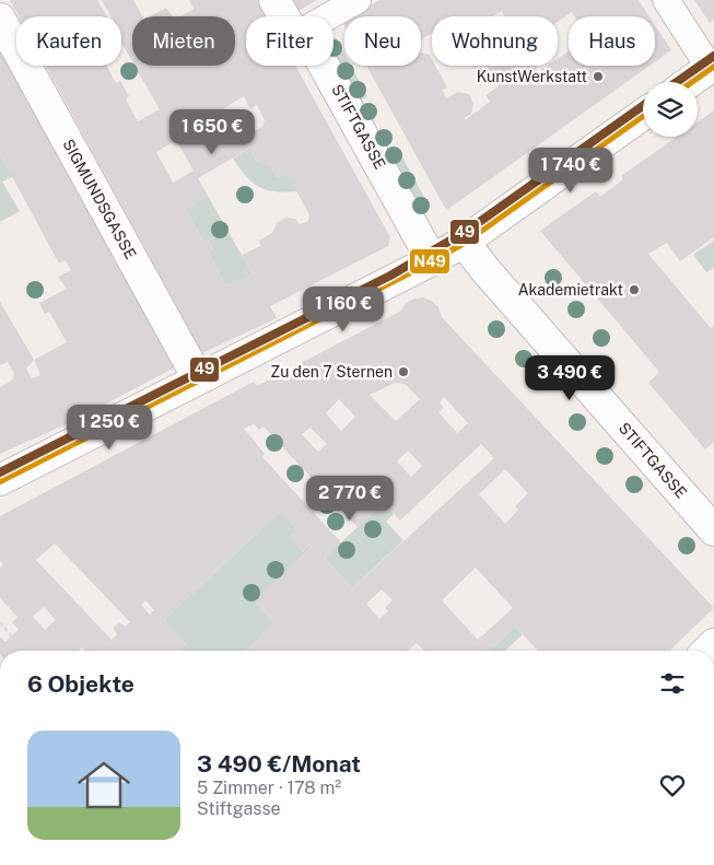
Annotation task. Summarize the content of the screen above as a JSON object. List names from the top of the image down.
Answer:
{
  "streets": {
    "street": ["STIFTGASSE", "SIGMUNDSGASSE"]
  },
  "places": ["KunstWerkstatt", "Akademietrakt", "Zu den 7 Sternen"],
  "lines": ["transit line 49", "transit line N49"],
  "page": {
    "chip": [
      "Kaufen",
      "Mieten",
      "Filter",
      "Neu",
      "Wohnung",
      "Haus"
    ],
    "price": [
      "1 650 €",
      "1 740 €",
      "1 160 €",
      "3 490 €",
      "1 250 €",
      "2 770 €"
    ],
    "heading": "6 Objekte",
    "list": [
      {
        "name": "3 490 €/Monat",
        "note": "5 Zimmer · 178 m² · Stiftgasse"
      }
    ]
  }
}
